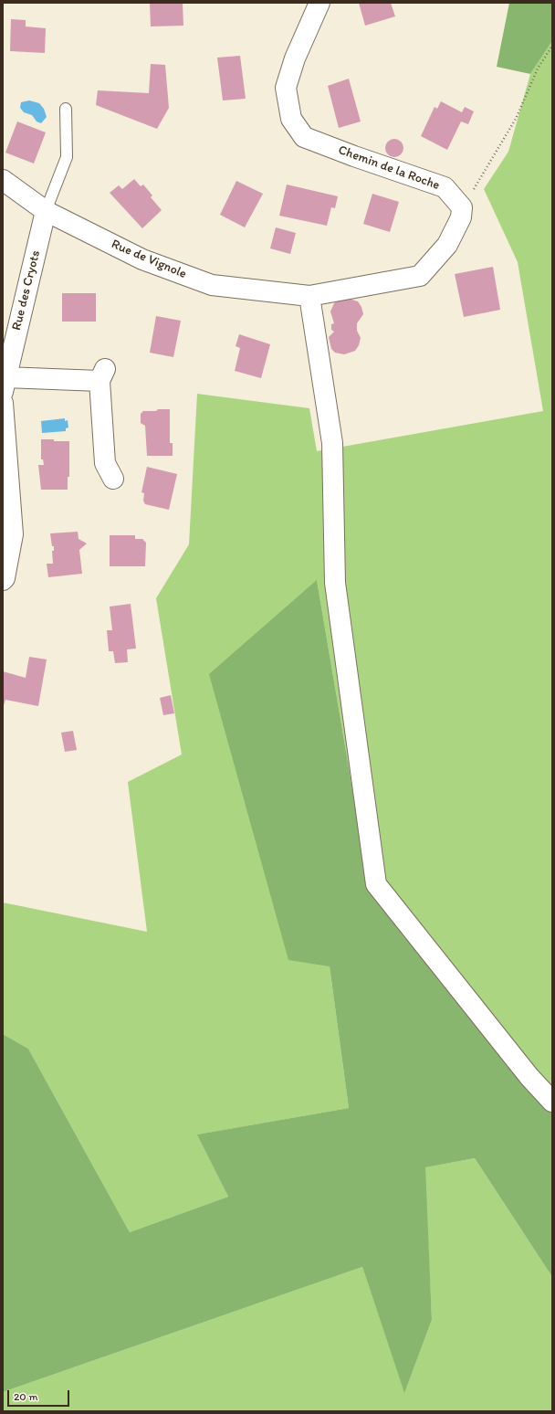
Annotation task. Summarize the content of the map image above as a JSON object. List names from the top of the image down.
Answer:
{
  "streets": {
    "street": ["Chemin de la Roche", "Rue de Vignole", "Rue des Cryots"]
  },
  "crossings": [
    ["Rue de Vignole", "Rue des Cryots"]
  ],
  "scale_bar": "20 m"
}
